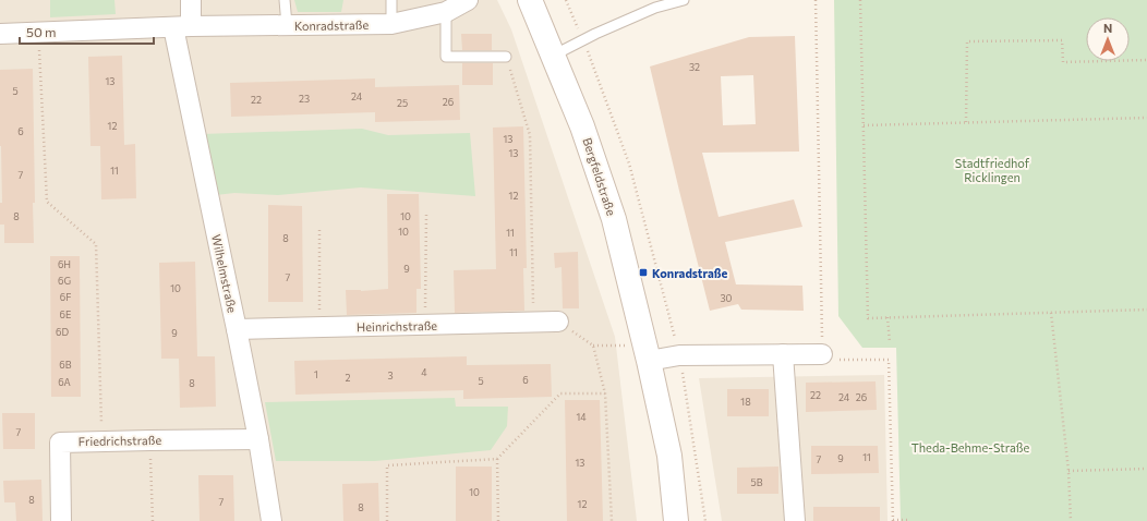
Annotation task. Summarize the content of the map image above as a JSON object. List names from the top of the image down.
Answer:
{
  "streets": {
    "street": [
      "Konradstraße",
      "Bergfeldstraße",
      "Wilhelmstraße",
      "Heinrichstraße",
      "Friedrichstraße"
    ]
  },
  "crossings": [
    ["Konradstraße", "Wilhelmstraße"],
    ["Wilhelmstraße", "Heinrichstraße"],
    ["Wilhelmstraße", "Friedrichstraße"]
  ],
  "parks": ["Stadtfriedhof Ricklingen", "Theda-Behme-Straße"],
  "places": {
    "transit": ["Konradstraße"]
  },
  "house_numbers": [
    "32",
    "13",
    "5",
    "24",
    "23",
    "22",
    "26",
    "25",
    "12",
    "6",
    "13",
    "13",
    "11",
    "7",
    "12",
    "8",
    "10",
    "10",
    "11",
    "8",
    "11",
    "6H",
    "9",
    "7",
    "6G",
    "10",
    "6F",
    "30",
    "6E",
    "6D",
    "9",
    "6B",
    "4",
    "1",
    "3",
    "2",
    "6",
    "5",
    "6A",
    "8",
    "22",
    "24",
    "26",
    "18",
    "14",
    "7",
    "11",
    "9",
    "7",
    "13",
    "5B",
    "10",
    "8",
    "7",
    "12",
    "8"
  ],
  "scale_bar": "50 m",
  "north": "top"
}
